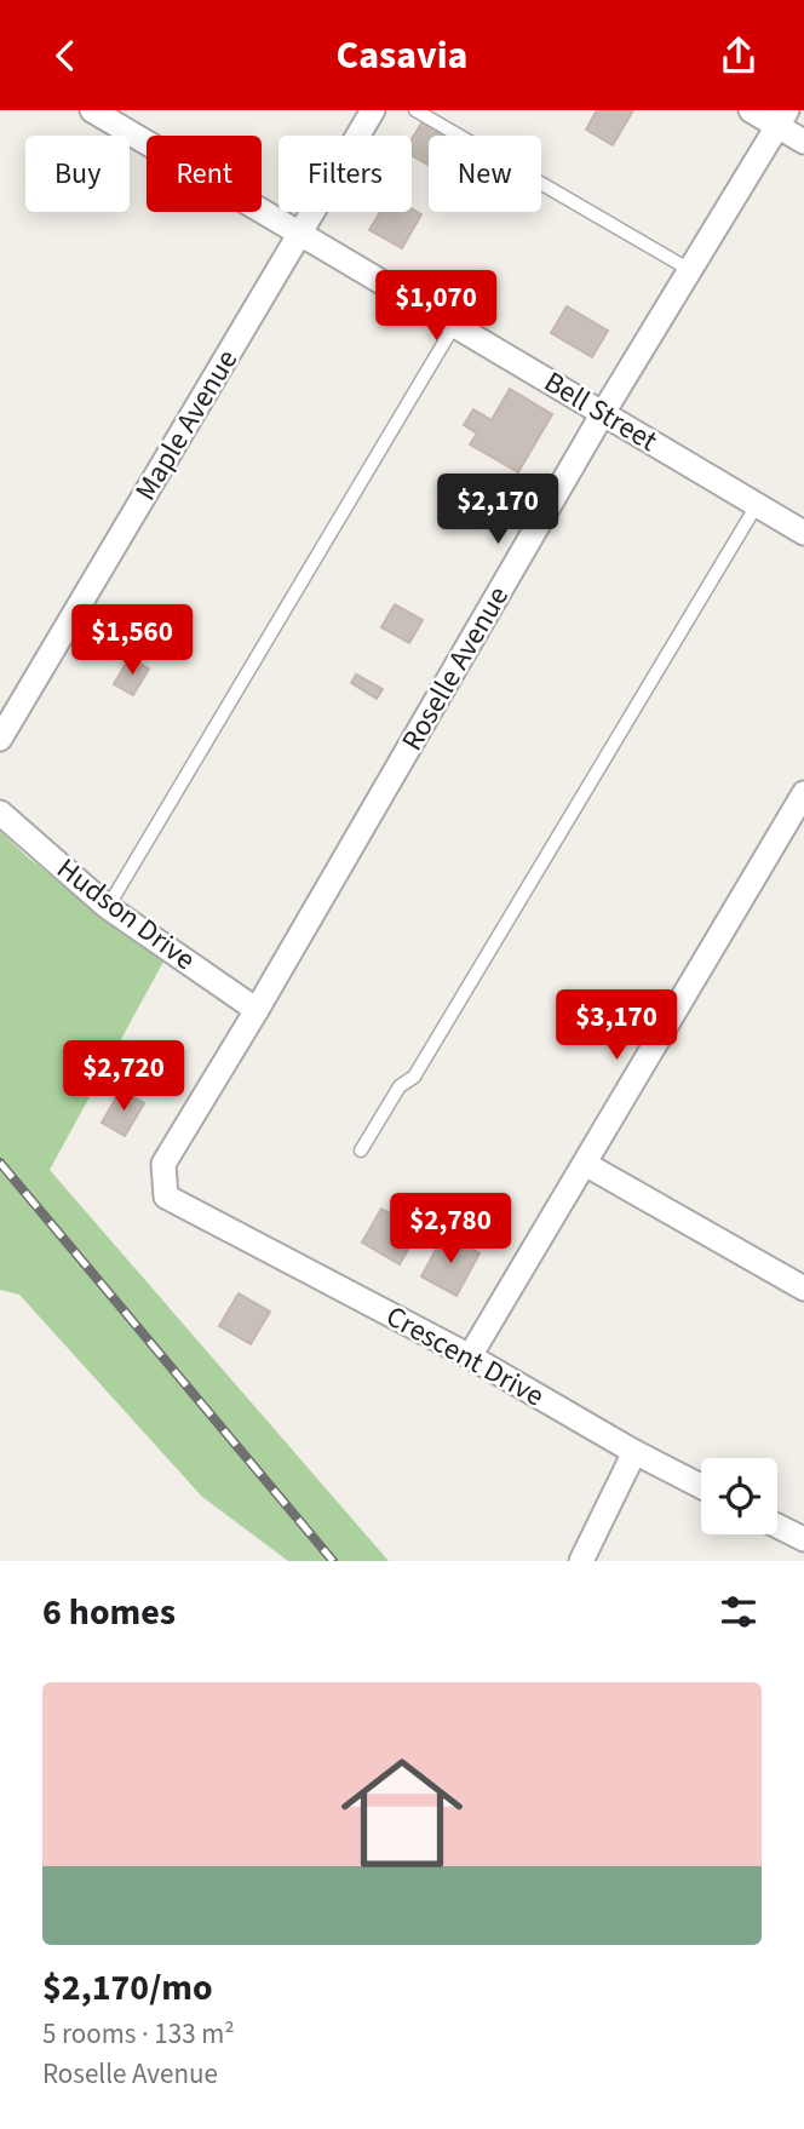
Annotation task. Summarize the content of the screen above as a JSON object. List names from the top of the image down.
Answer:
{
  "streets": {
    "street": [
      "Bell Street",
      "Maple Avenue",
      "Roselle Avenue",
      "Hudson Drive",
      "Crescent Drive"
    ]
  },
  "crossings": [
    ["Bell Street", "Maple Avenue"],
    ["Bell Street", "Roselle Avenue"],
    ["Roselle Avenue", "Hudson Drive"],
    ["Roselle Avenue", "Crescent Drive"],
    ["Hudson Drive", "Crescent Drive"]
  ],
  "page": {
    "header": "Casavia",
    "chip": [
      "Buy",
      "Rent",
      "Filters",
      "New"
    ],
    "price": [
      "$1,070",
      "$2,170",
      "$1,560",
      "$3,170",
      "$2,720",
      "$2,780"
    ],
    "heading": "6 homes",
    "list": [
      {
        "name": "$2,170/mo",
        "note": "5 rooms · 133 m² · Roselle Avenue"
      }
    ]
  }
}
